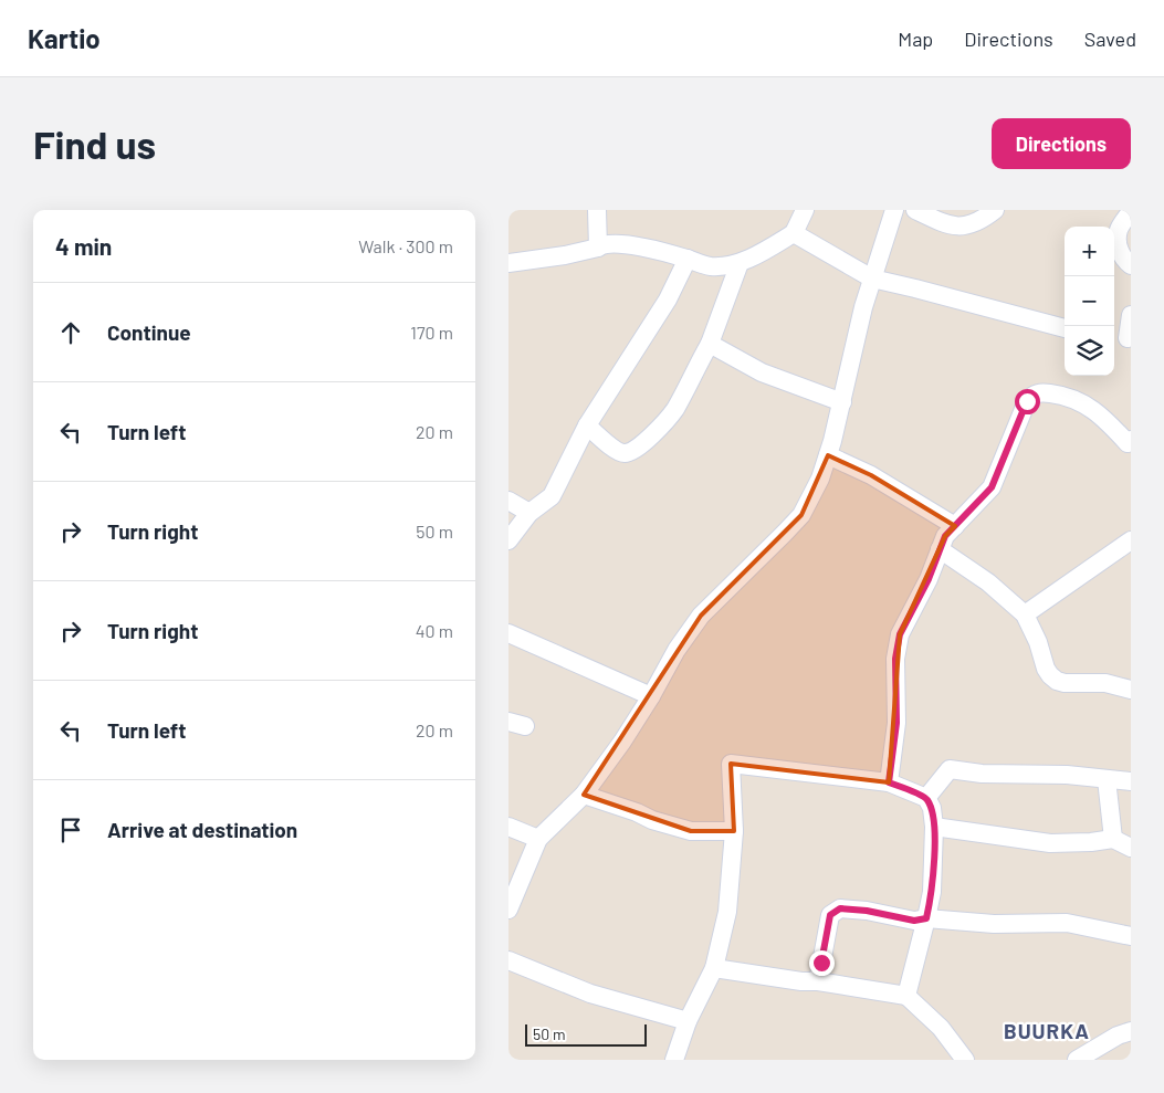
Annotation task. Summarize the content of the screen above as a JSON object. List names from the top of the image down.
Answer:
{
  "districts": ["BUURKA"],
  "scale_bar": "50 m",
  "page": {
    "header": "Kartio",
    "nav": ["Map", "Directions", "Saved"],
    "buttons": "Directions",
    "title": "Find us",
    "heading": ["4 min", "Walk · 300 m"],
    "map_buttons": ["+", "−"],
    "list": [
      ["Continue", "170 m"],
      ["Turn left", "20 m"],
      ["Turn right", "50 m"],
      ["Turn right", "40 m"],
      ["Turn left", "20 m"],
      "Arrive at destination"
    ],
    "scale": "50 m"
  }
}
